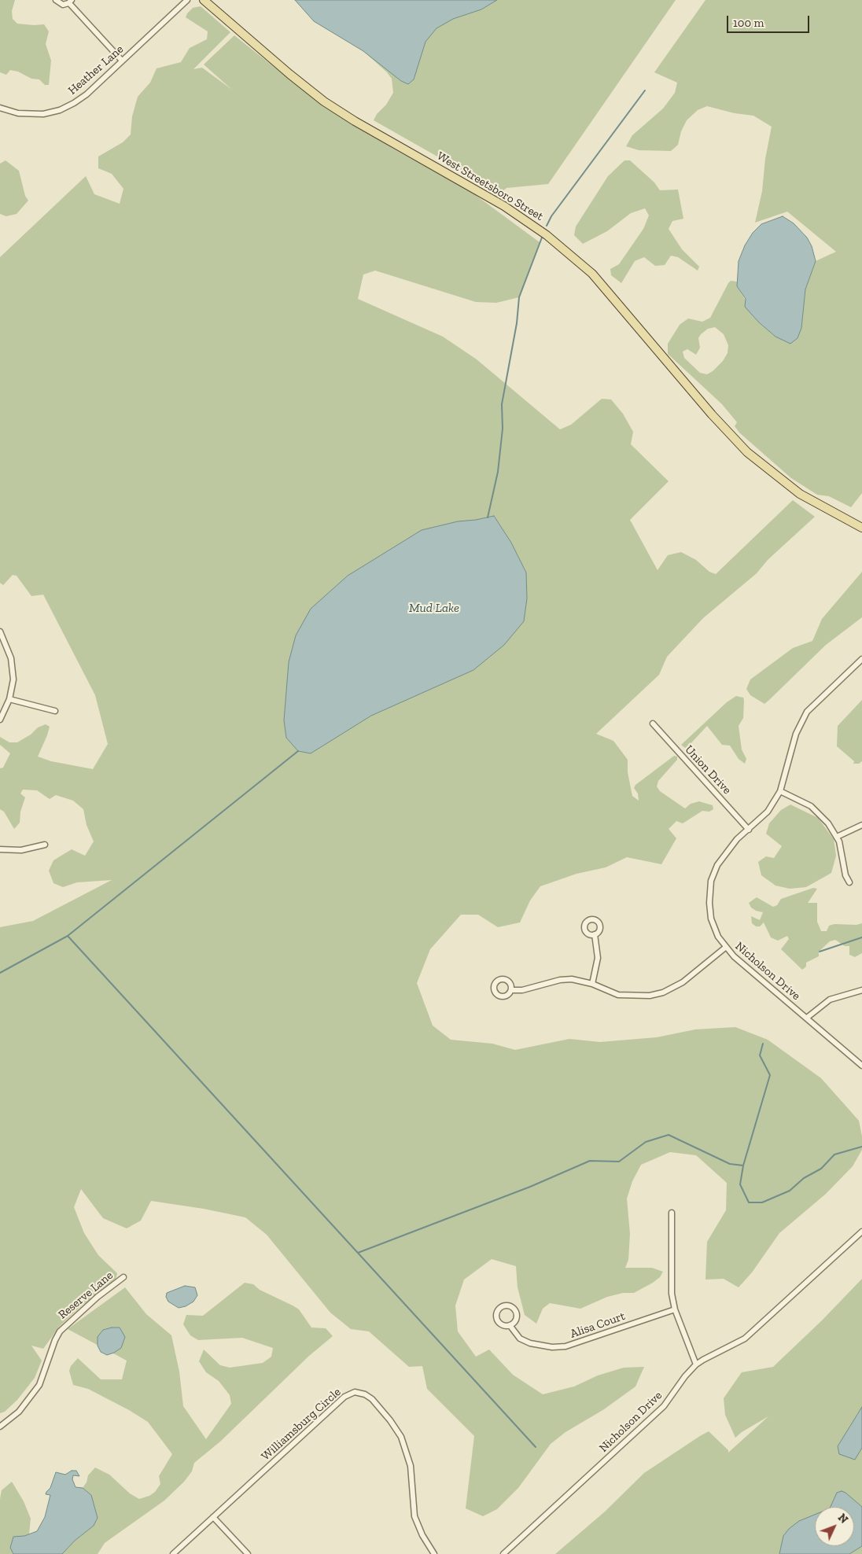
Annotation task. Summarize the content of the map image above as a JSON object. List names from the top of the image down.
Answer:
{
  "streets": {
    "main road": ["West Streetsboro Street"],
    "street": [
      "Heather Lane",
      "Union Drive",
      "Nicholson Drive",
      "Reserve Lane",
      "Alisa Court",
      "Williamsburg Circle"
    ]
  },
  "crossings": [
    ["Union Drive", "Nicholson Drive"]
  ],
  "water": ["Mud Lake"],
  "scale_bar": "100 m",
  "north": "top right"
}
